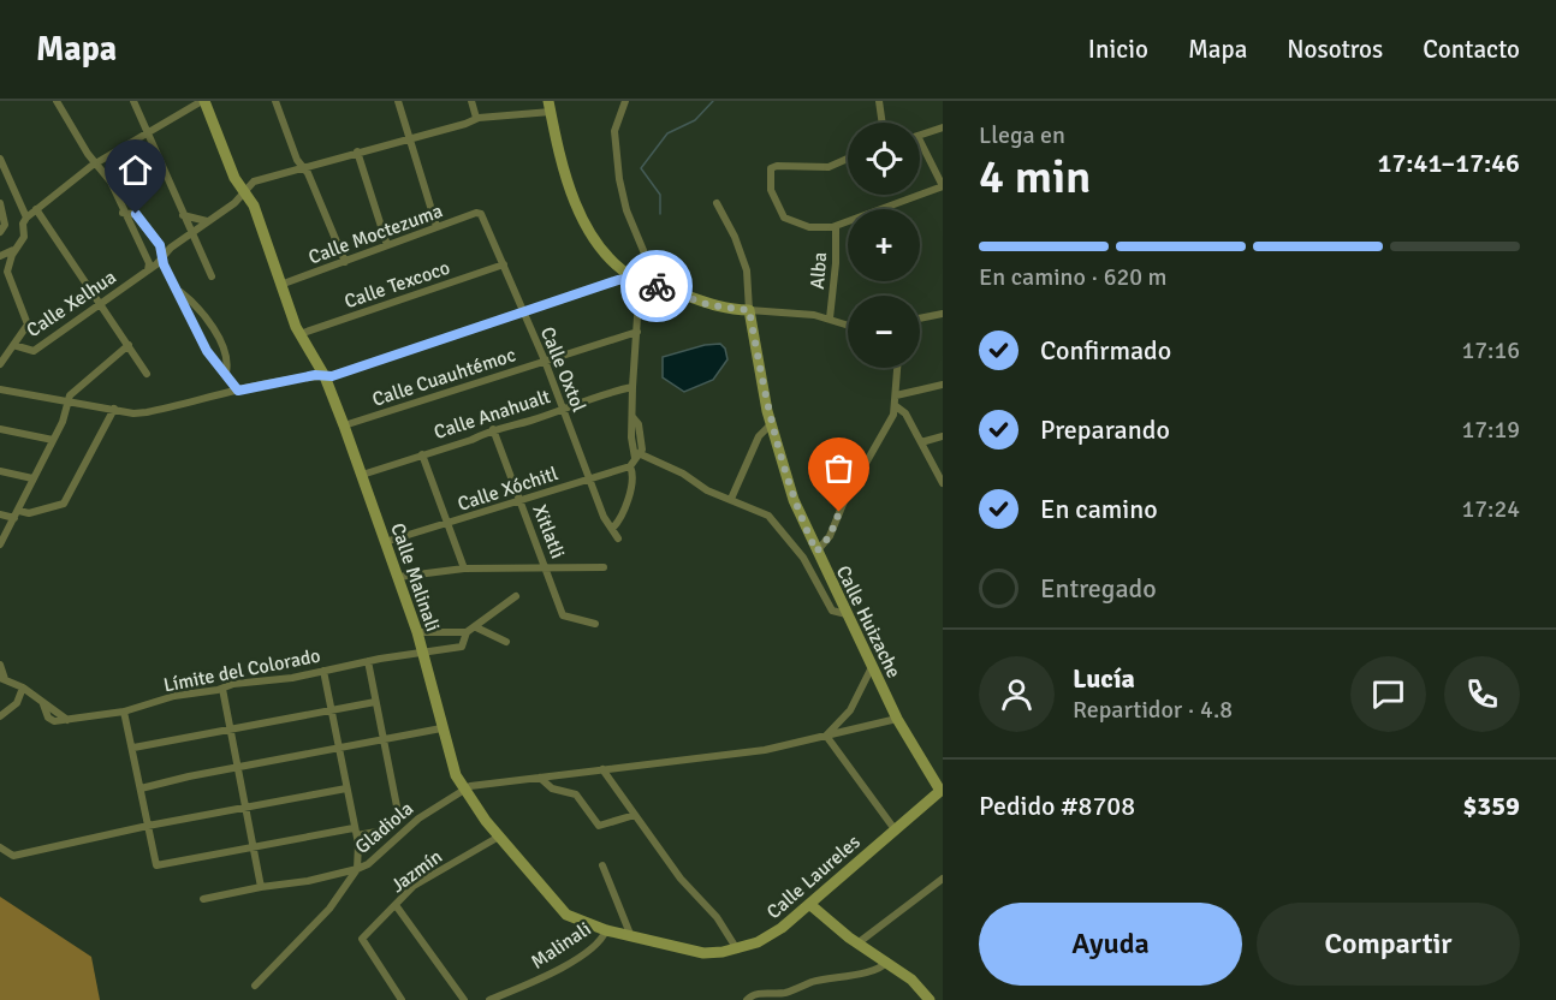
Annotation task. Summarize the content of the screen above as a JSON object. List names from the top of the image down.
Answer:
{
  "streets": {
    "street": [
      "Calle Moctezuma",
      "Alba",
      "Calle Texcoco",
      "Calle Xelhua",
      "Calle Oxtol",
      "Calle Cuauhtémoc",
      "Calle Anahualt",
      "Calle Xóchitl",
      "Xitlatli",
      "Calle Malinali",
      "Calle Huizache",
      "Límite del Colorado",
      "Gladiola",
      "Jazmín",
      "Calle Laureles",
      "Malinali"
    ]
  },
  "crossings": [
    ["Calle Moctezuma", "Calle Oxtol"],
    ["Calle Moctezuma", "Calle Malinali"],
    ["Calle Texcoco", "Calle Oxtol"],
    ["Calle Texcoco", "Calle Malinali"],
    ["Calle Xelhua", "Calle Malinali"],
    ["Calle Oxtol", "Calle Cuauhtémoc"],
    ["Calle Oxtol", "Calle Anahualt"],
    ["Calle Oxtol", "Calle Xóchitl"],
    ["Calle Cuauhtémoc", "Calle Malinali"],
    ["Calle Anahualt", "Xitlatli"],
    ["Calle Anahualt", "Calle Malinali"],
    ["Calle Xóchitl", "Xitlatli"],
    ["Calle Xóchitl", "Calle Malinali"],
    ["Calle Malinali", "Límite del Colorado"],
    ["Calle Malinali", "Gladiola"],
    ["Calle Malinali", "Jazmín"],
    ["Calle Malinali", "Calle Laureles"],
    ["Calle Malinali", "Malinali"],
    ["Calle Huizache", "Calle Laureles"],
    ["Calle Laureles", "Malinali"]
  ],
  "page": {
    "header": "Mapa",
    "nav": [
      "Inicio",
      "Mapa",
      "Nosotros",
      "Contacto"
    ],
    "heading": ["4 min", "Llega en", "17:41–17:46"],
    "panel": [
      "Lucía",
      "Repartidor · 4.8",
      "Pedido #8708",
      "$359"
    ],
    "map_buttons": ["+", "−"],
    "bar": "En camino · 620 m",
    "list": [
      ["Confirmado", "17:16"],
      ["Preparando", "17:19"],
      ["En camino", "17:24"],
      "Entregado"
    ],
    "buttons": ["Ayuda", "Compartir"]
  }
}
